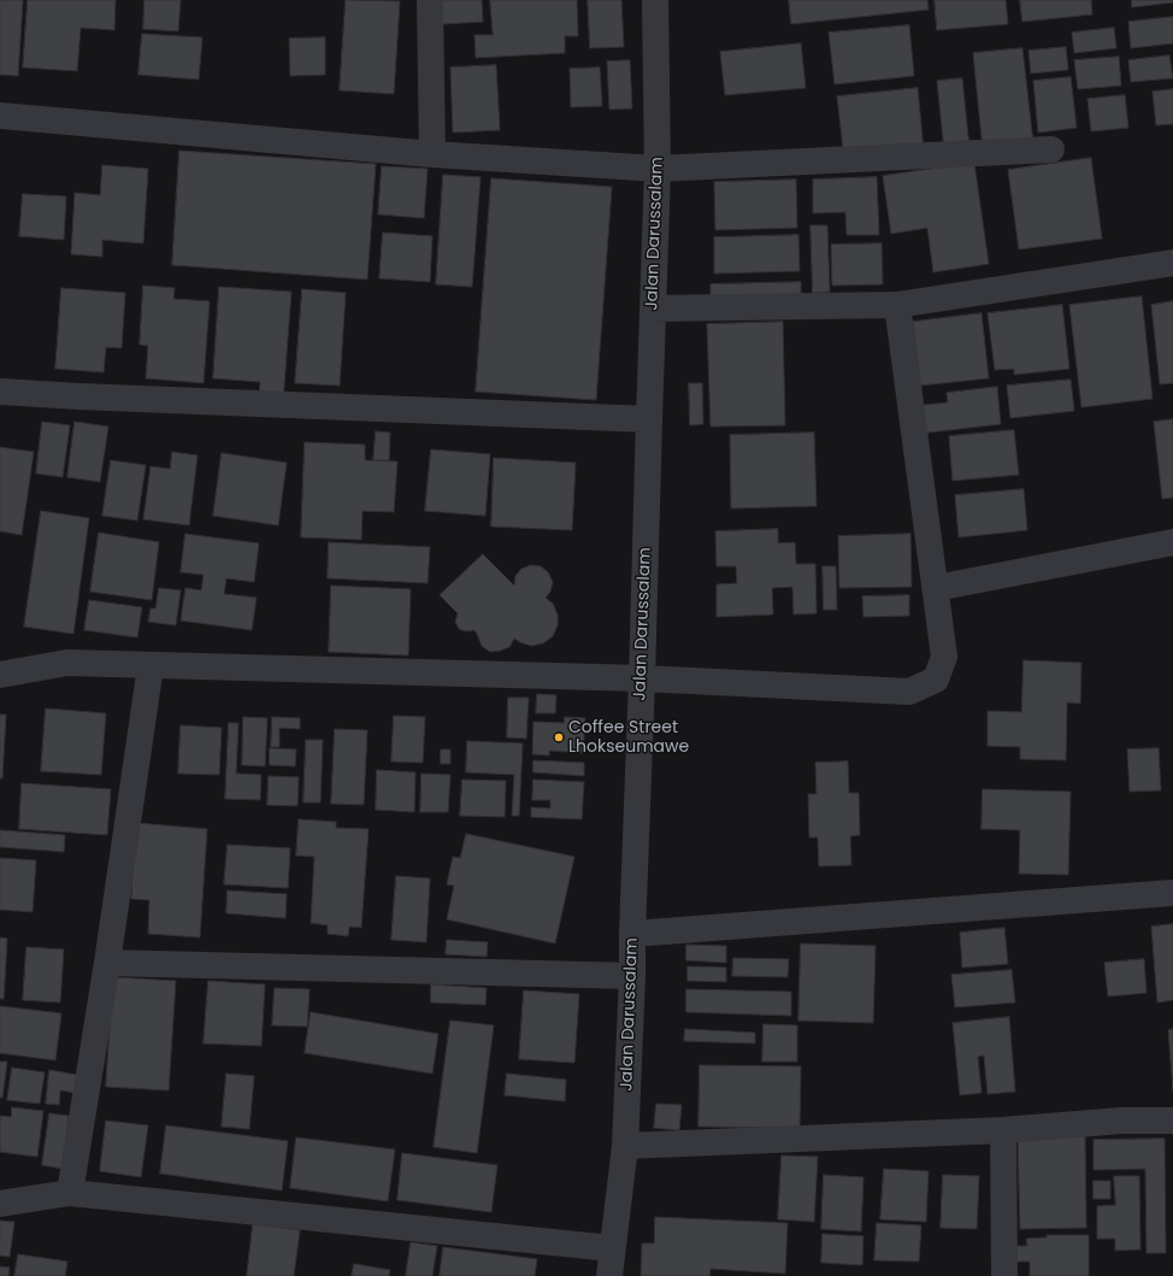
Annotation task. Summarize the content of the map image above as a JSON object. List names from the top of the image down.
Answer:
{
  "streets": {
    "street": ["Jalan Darussalam"]
  },
  "places": ["Coffee Street Lhokseumawe"]
}
